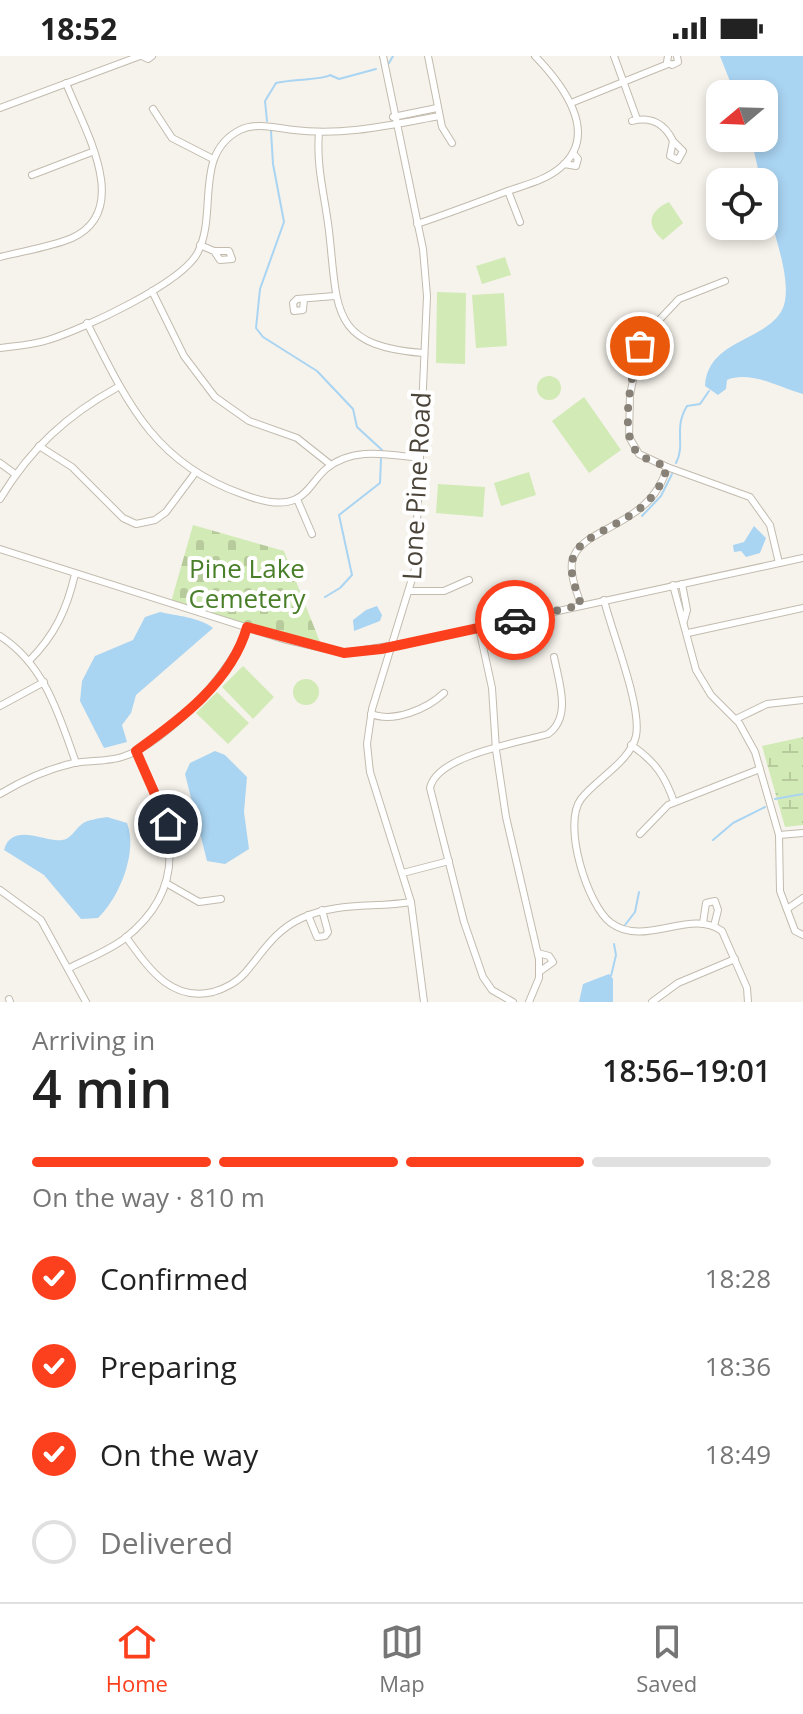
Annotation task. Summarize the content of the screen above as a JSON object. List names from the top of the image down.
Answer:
{
  "streets": {
    "street": ["Lone Pine Road"]
  },
  "parks": ["Pine Lake Cemetery"],
  "north": "left",
  "page": {
    "status": "18:52",
    "heading": ["4 min", "Arriving in", "18:56–19:01"],
    "bar": "On the way · 810 m",
    "list": [
      ["Confirmed", "18:28"],
      ["Preparing", "18:36"],
      ["On the way", "18:49"],
      "Delivered"
    ],
    "tabs": ["Home", "Map", "Saved"]
  }
}
